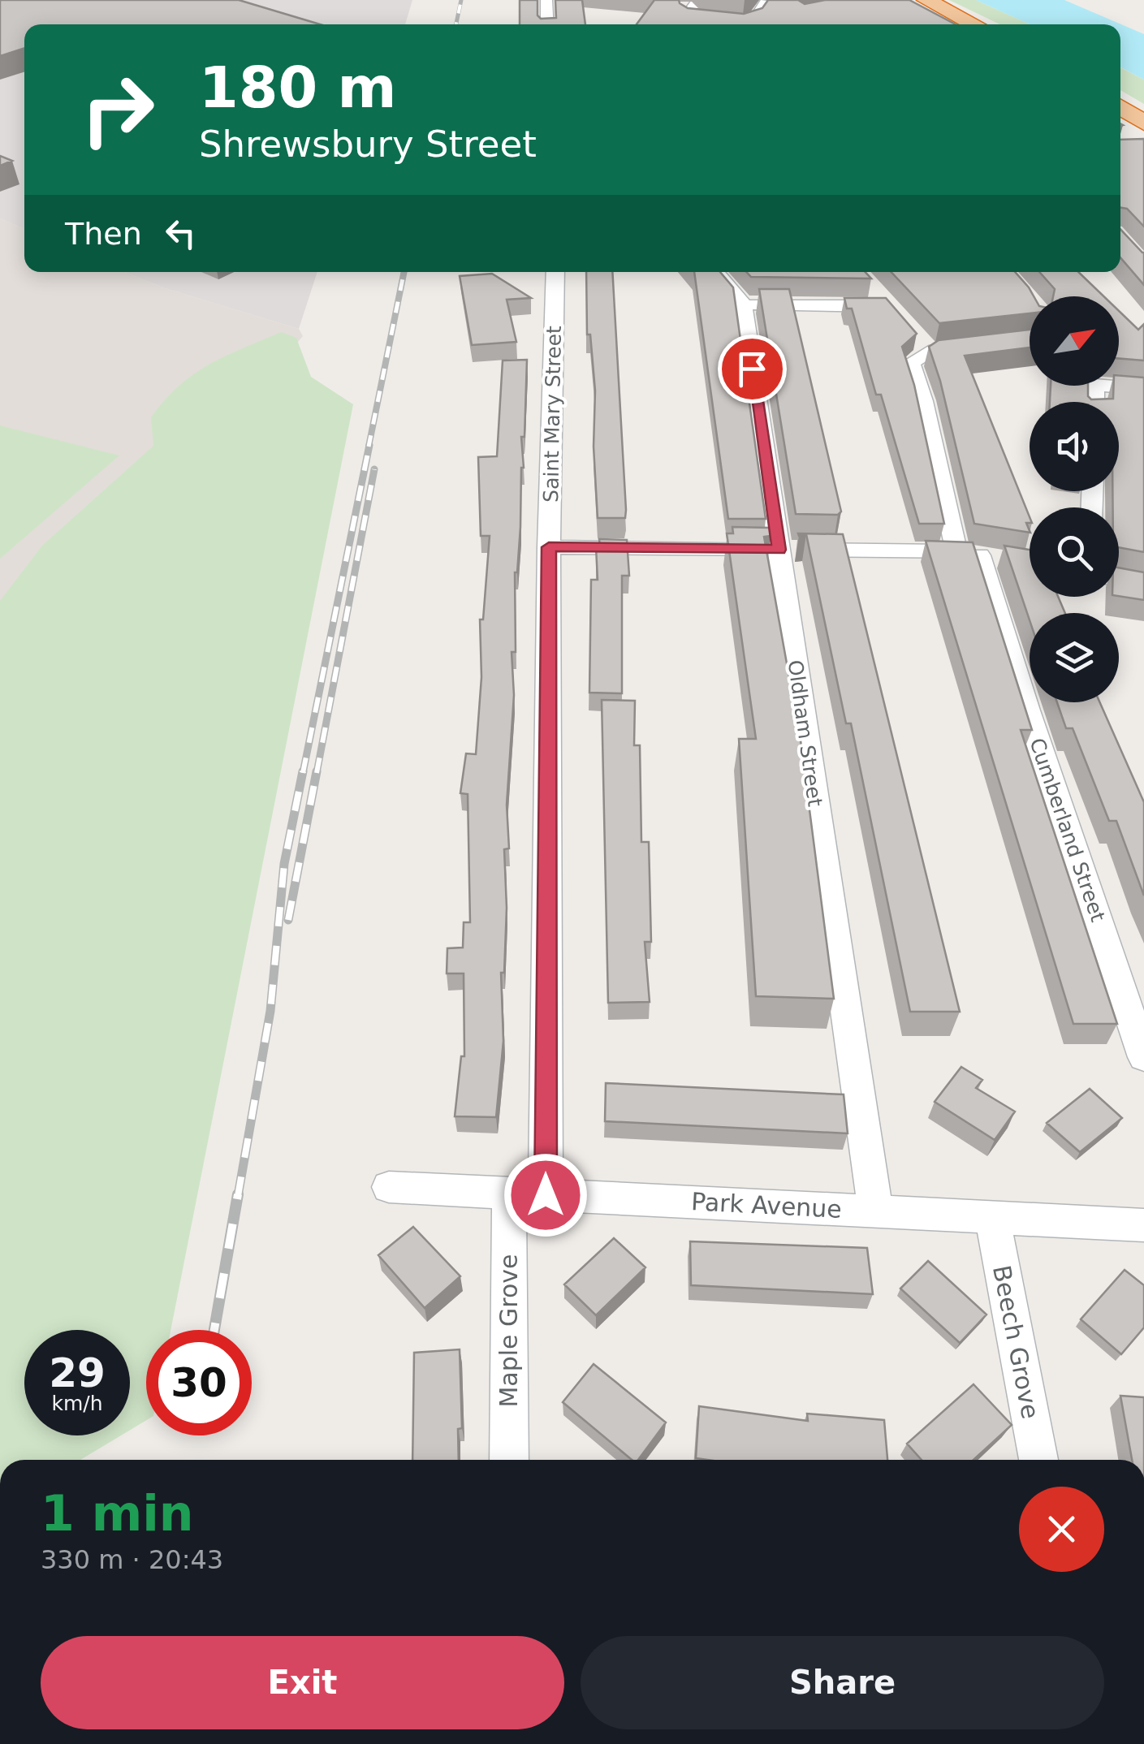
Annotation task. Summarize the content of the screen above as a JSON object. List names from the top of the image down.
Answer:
{
  "streets": {
    "street": [
      "Saint Mary Street",
      "Oldham Street",
      "Cumberland Street",
      "Park Avenue",
      "Maple Grove",
      "Beech Grove"
    ]
  },
  "crossings": [
    ["Saint Mary Street", "Park Avenue"],
    ["Oldham Street", "Park Avenue"],
    ["Park Avenue", "Maple Grove"],
    ["Park Avenue", "Beech Grove"]
  ],
  "north": "top right",
  "page": {
    "turn": ["180 m", "Shrewsbury Street"],
    "then": "Then",
    "speed": "29 km/h",
    "limit": "30",
    "heading": ["1 min", "330 m · 20:43"],
    "buttons": ["Exit", "Share"]
  }
}
